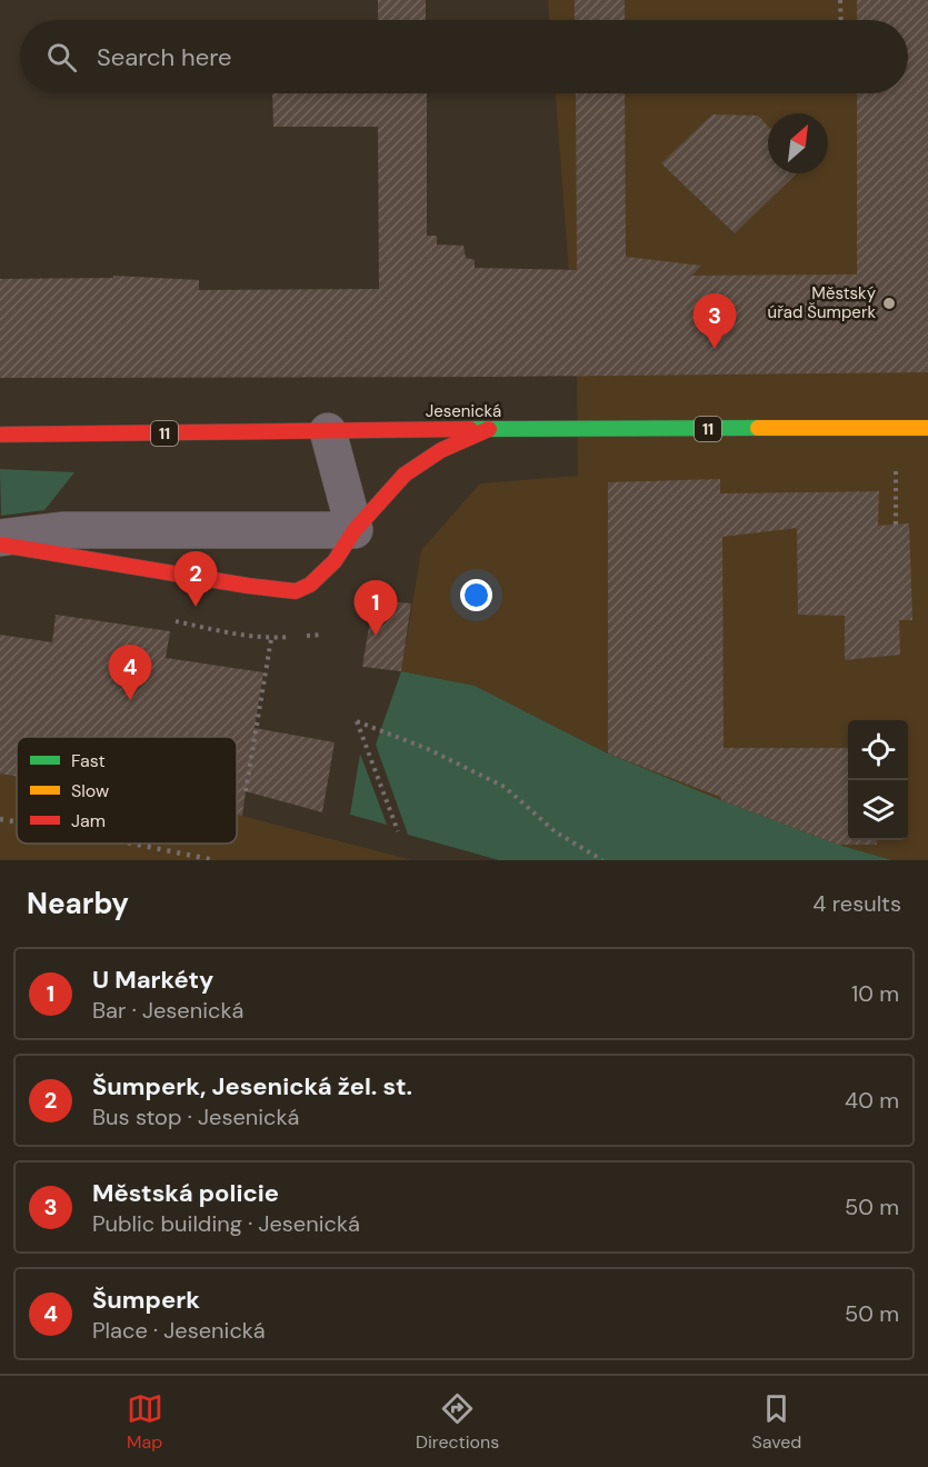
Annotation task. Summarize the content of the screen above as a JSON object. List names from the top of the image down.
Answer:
{
  "streets": {
    "main road": ["Jesenická", "11"]
  },
  "places": ["Městský úřad Šumperk"],
  "legend": ["Fast", "Slow", "Jam"],
  "north": "top right",
  "page": {
    "search": "Search here",
    "pins": [
      "3",
      "2",
      "1",
      "4"
    ],
    "heading": ["Nearby", "4 results"],
    "list": [
      {
        "mark": "1",
        "name": "U Markéty",
        "note": "Bar · Jesenická",
        "value": "10 m"
      },
      {
        "mark": "2",
        "name": "Šumperk, Jesenická žel. st.",
        "note": "Bus stop · Jesenická",
        "value": "40 m"
      },
      {
        "mark": "3",
        "name": "Městská policie",
        "note": "Public building · Jesenická",
        "value": "50 m"
      },
      {
        "mark": "4",
        "name": "Šumperk",
        "note": "Place · Jesenická",
        "value": "50 m"
      }
    ],
    "nav": ["Map", "Directions", "Saved"]
  }
}
